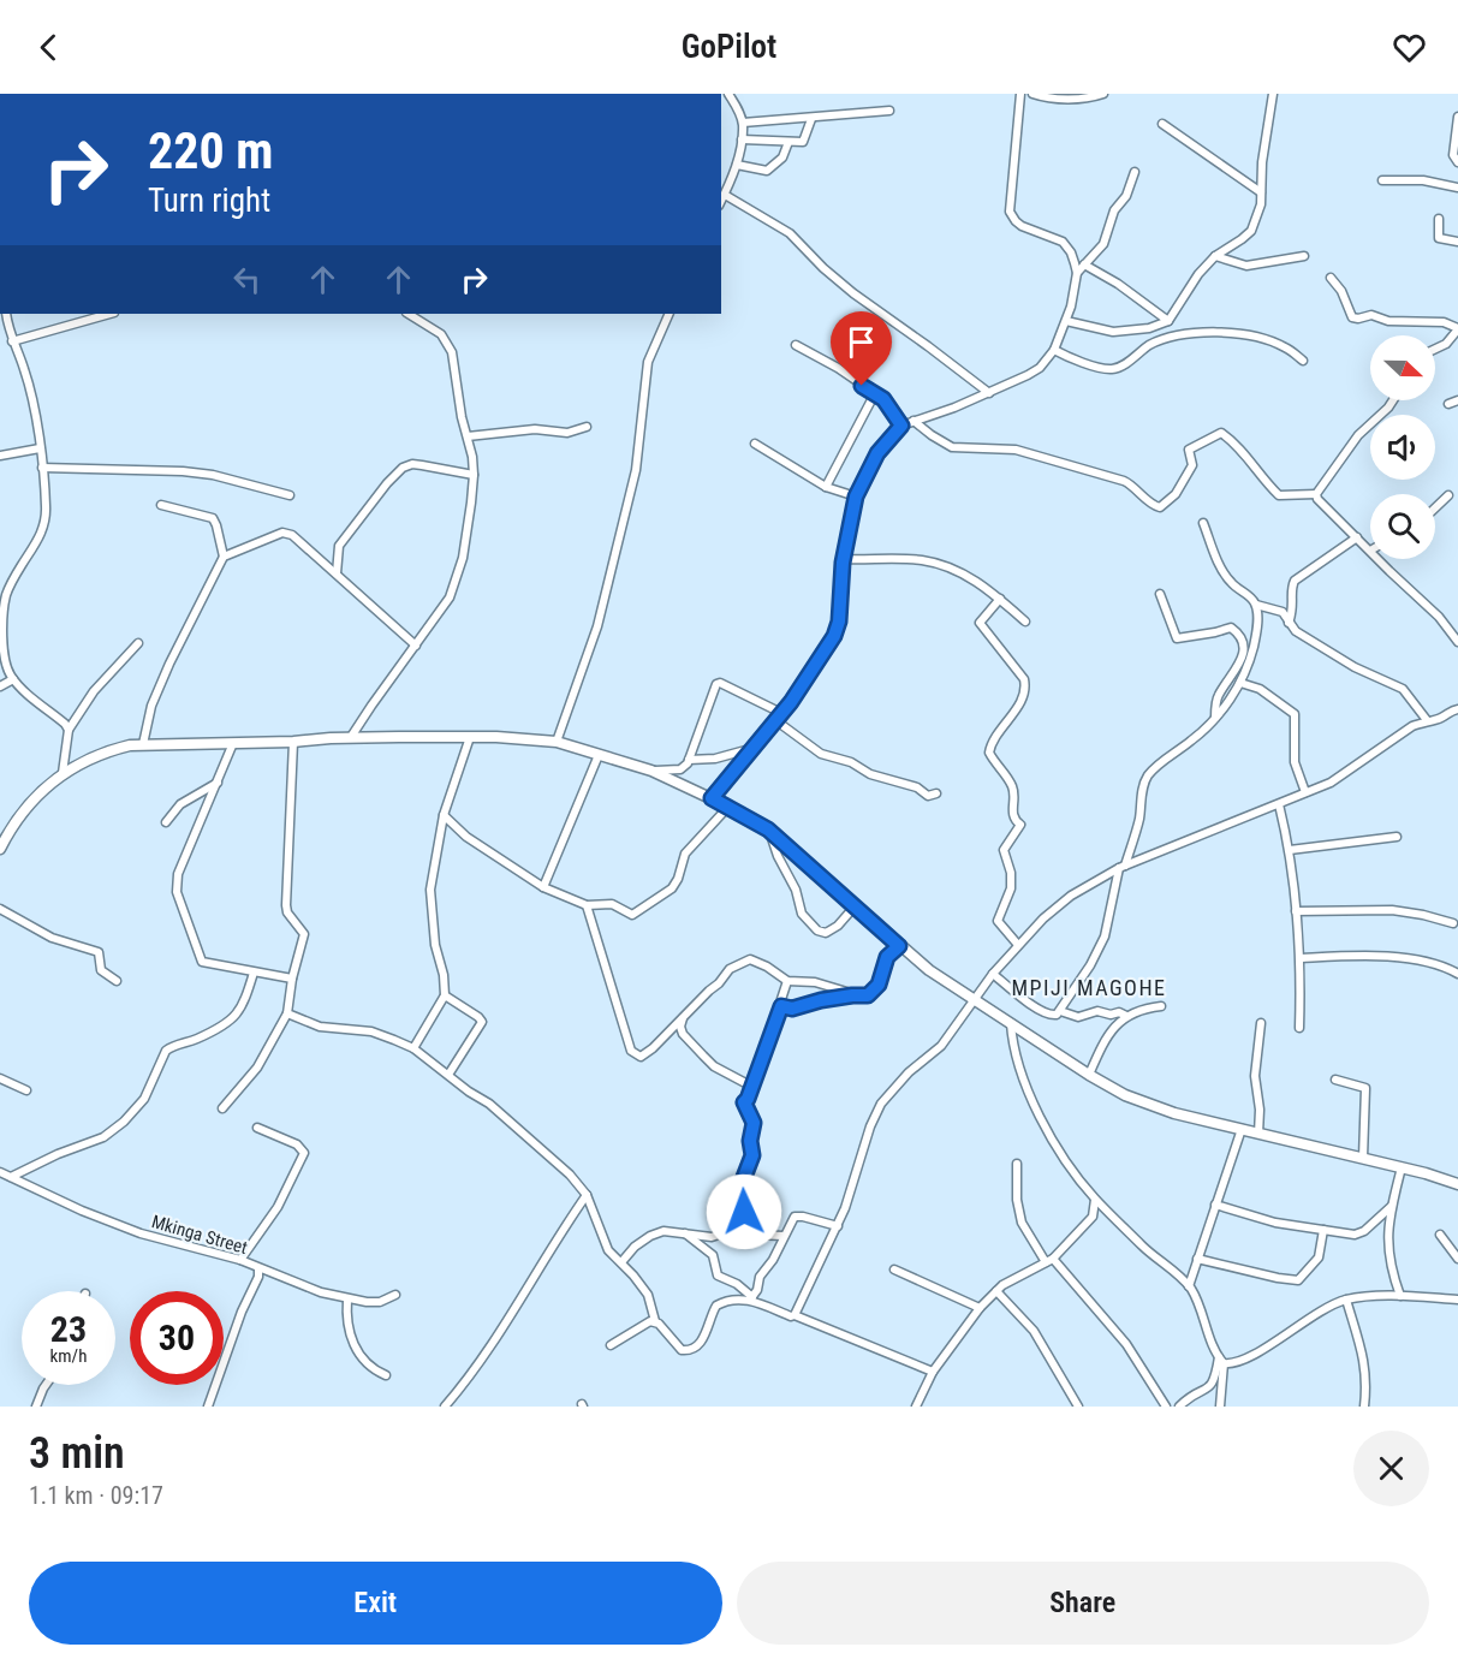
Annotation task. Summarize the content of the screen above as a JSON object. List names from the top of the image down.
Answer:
{
  "streets": {
    "street": ["Mkinga Street"]
  },
  "districts": ["MPIJI MAGOHE"],
  "north": "right",
  "page": {
    "header": "GoPilot",
    "turn": ["220 m", "Turn right"],
    "speed": "23 km/h",
    "limit": "30",
    "heading": ["3 min", "1.1 km · 09:17"],
    "buttons": ["Exit", "Share"]
  }
}
